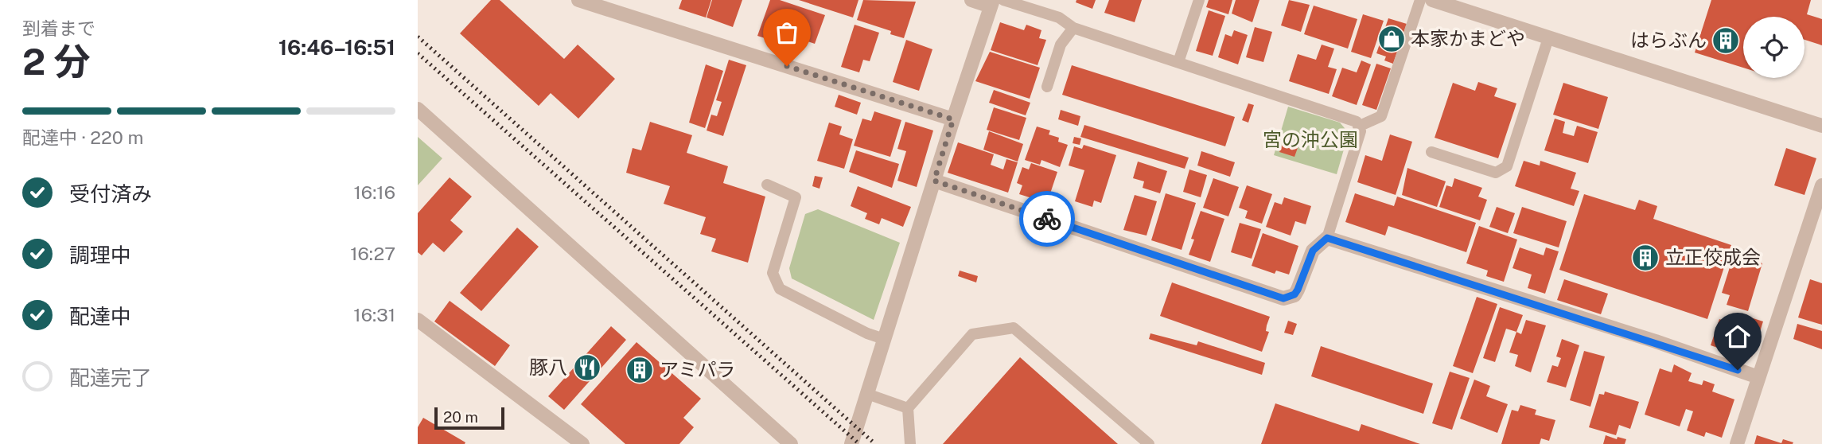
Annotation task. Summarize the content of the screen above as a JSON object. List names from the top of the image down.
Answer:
{
  "parks": ["宮の沖公園"],
  "places": {
    "shop": ["本家かまどや"],
    "building": ["はらぶん", "立正佼成会", "アミパラ"],
    "restaurant": ["豚八"]
  },
  "scale_bar": "20 m",
  "page": {
    "heading": ["2 分", "到着まで", "16:46–16:51"],
    "bar": "配達中 · 220 m",
    "list": [
      ["受付済み", "16:16"],
      ["調理中", "16:27"],
      ["配達中", "16:31"],
      "配達完了"
    ],
    "scale": "20 m"
  }
}
